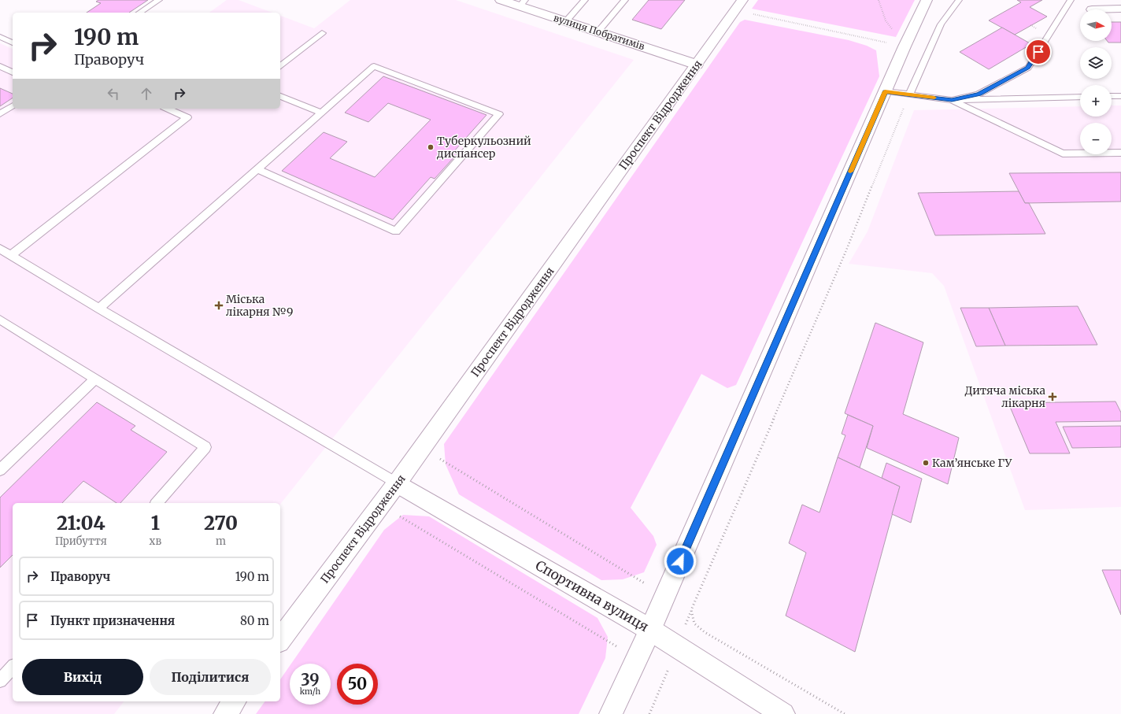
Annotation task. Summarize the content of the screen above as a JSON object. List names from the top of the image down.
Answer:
{
  "streets": {
    "main road": ["вулиця Побратимів", "Проспект Відродження", "Спортивна вулиця"]
  },
  "crossings": [
    ["вулиця Побратимів", "Проспект Відродження"],
    ["Проспект Відродження", "Спортивна вулиця"]
  ],
  "places": {
    "other": ["Туберкульозний диспансер", "Кам’янське ГУ"],
    "health": ["Міська лікарня №9", "Дитяча міська лікарня"]
  },
  "north": "right",
  "page": {
    "map_buttons": ["+", "−"],
    "turn": ["190 m", "Праворуч"],
    "eta": [
      "21:04",
      "Прибуття",
      "1",
      "хв",
      "270",
      "m"
    ],
    "list": [
      {
        "name": "Праворуч",
        "value": "190 m"
      },
      {
        "name": "Пункт призначення",
        "value": "80 m"
      }
    ],
    "buttons": ["Вихід", "Поділитися"],
    "speed": "39 km/h",
    "limit": "50"
  }
}
